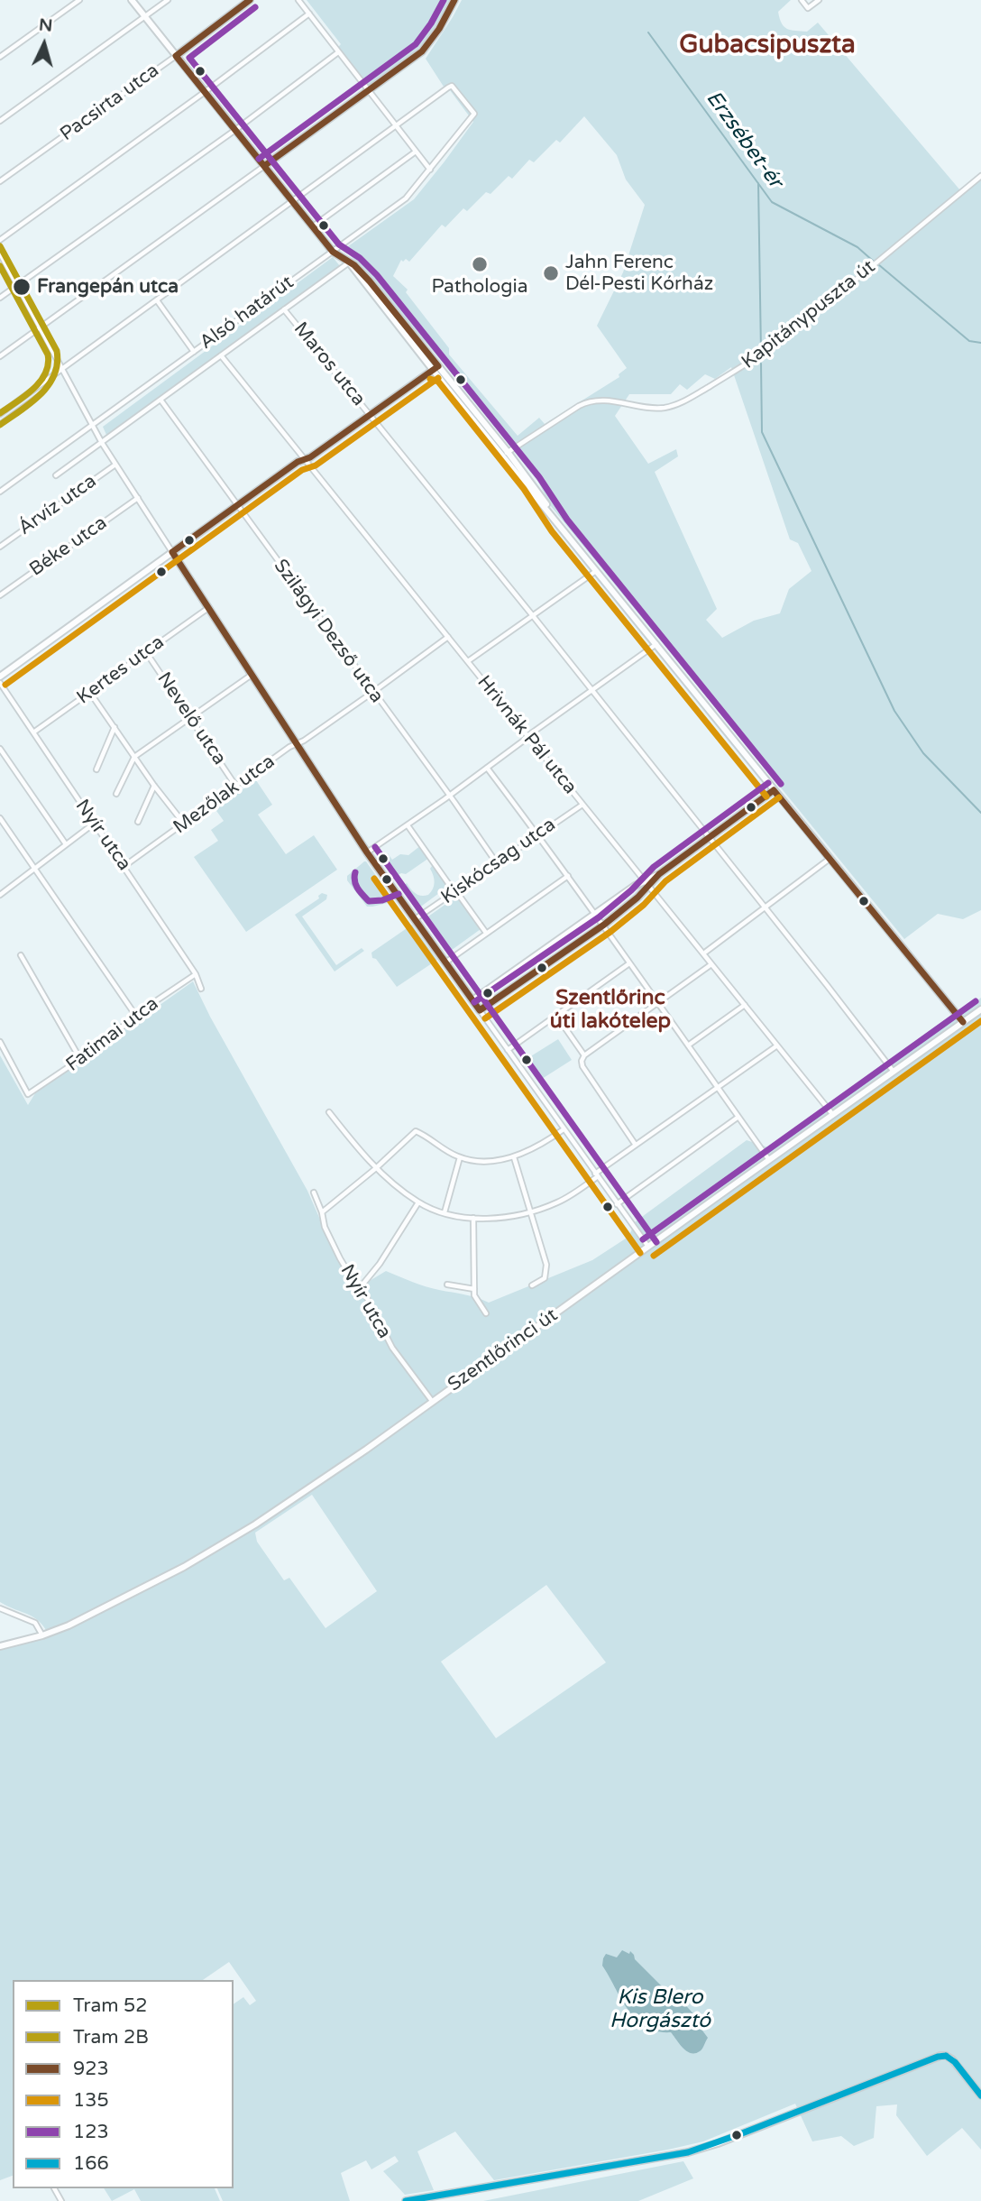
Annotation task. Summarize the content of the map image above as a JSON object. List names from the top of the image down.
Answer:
{
  "streets": {
    "street": [
      "Pacsirta utca",
      "Alsó határút",
      "Kapitánypuszta út",
      "Maros utca",
      "Árvíz utca",
      "Béke utca",
      "Szilágyi Dezső utca",
      "Kertes utca",
      "Nevelő utca",
      "Hrivnák Pál utca",
      "Mezőlak utca",
      "Nyír utca",
      "Kiskócsag utca",
      "Fatimai utca",
      "Szentlőrinci út"
    ]
  },
  "crossings": [
    ["Alsó határút", "Maros utca"],
    ["Alsó határút", "Szilágyi Dezső utca"],
    ["Alsó határút", "Hrivnák Pál utca"],
    ["Maros utca", "Szentlőrinci út"],
    ["Szilágyi Dezső utca", "Mezőlak utca"],
    ["Szilágyi Dezső utca", "Kiskócsag utca"],
    ["Kertes utca", "Nevelő utca"],
    ["Kertes utca", "Nyír utca"],
    ["Nevelő utca", "Mezőlak utca"],
    ["Hrivnák Pál utca", "Mezőlak utca"],
    ["Hrivnák Pál utca", "Kiskócsag utca"],
    ["Hrivnák Pál utca", "Szentlőrinci út"],
    ["Mezőlak utca", "Nyír utca"],
    ["Nyír utca", "Fatimai utca"],
    ["Nyír utca", "Szentlőrinci út"]
  ],
  "districts": ["Gubacsipuszta", "Szentlőrinc úti lakótelep"],
  "water": ["Erzsébet-ér", "Kis Blero Horgásztó"],
  "places": ["Pathologia", "Jahn Ferenc Dél-Pesti Kórház", "Frangepán utca"],
  "lines": [
    "transit line 923",
    "transit line 123",
    "tram line 52",
    "tram line 2B",
    "transit line 135",
    "transit line 166"
  ],
  "legend": [
    "Tram 52",
    "Tram 2B",
    "923",
    "135",
    "123",
    "166"
  ],
  "north": "top"
}
